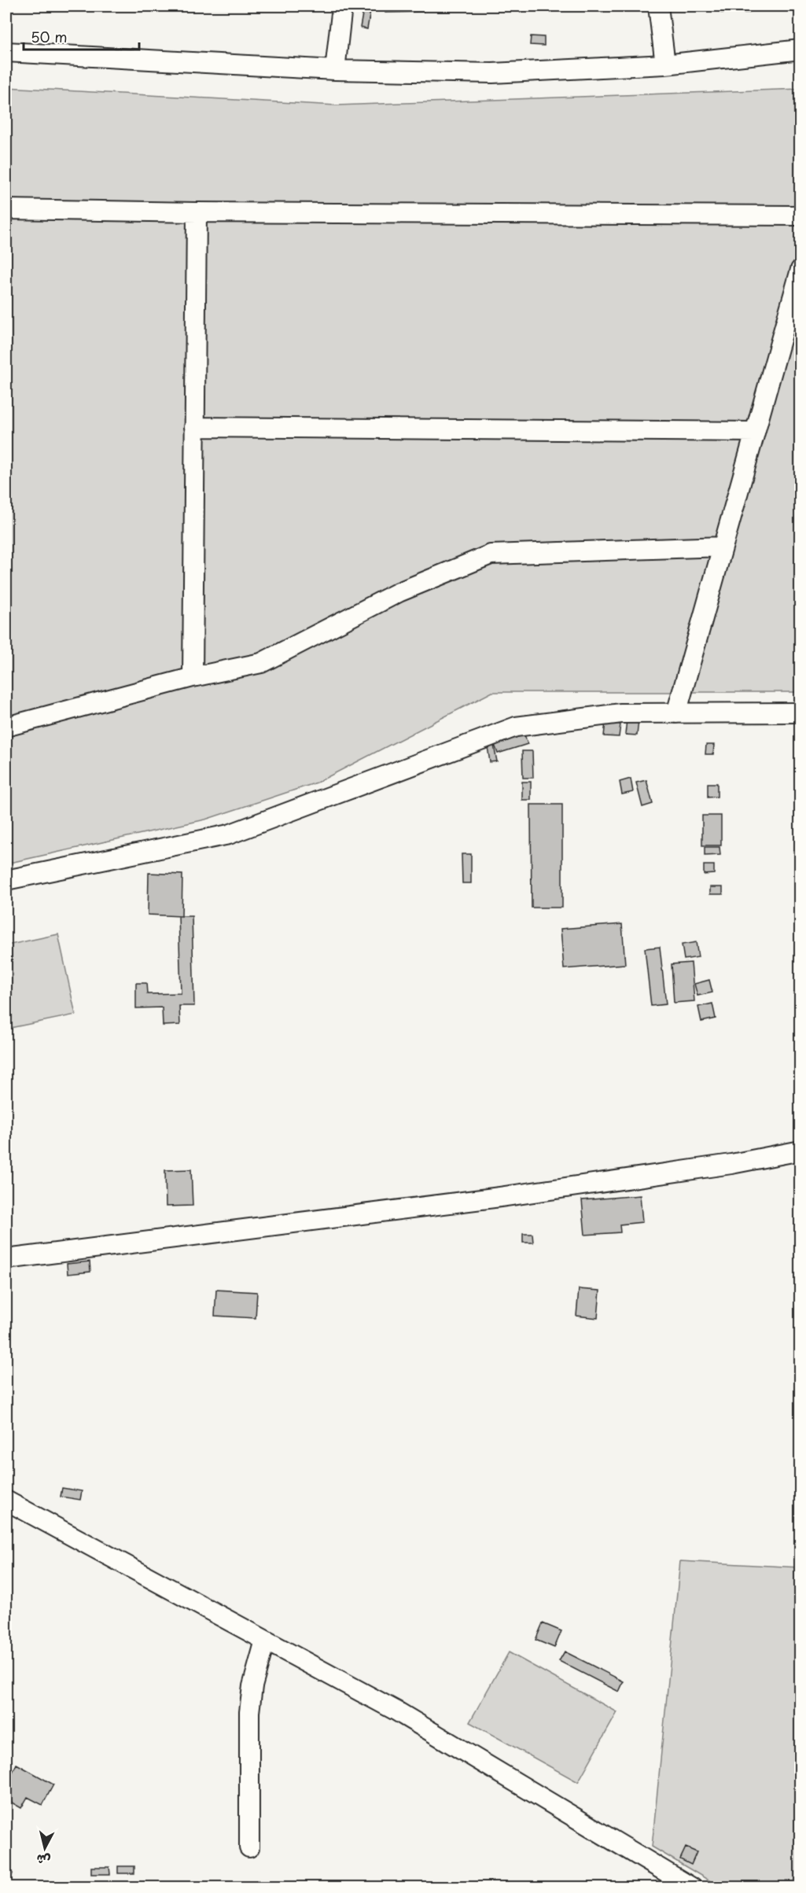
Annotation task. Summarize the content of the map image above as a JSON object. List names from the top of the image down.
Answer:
{
  "scale_bar": "50 m",
  "north": "bottom"
}
